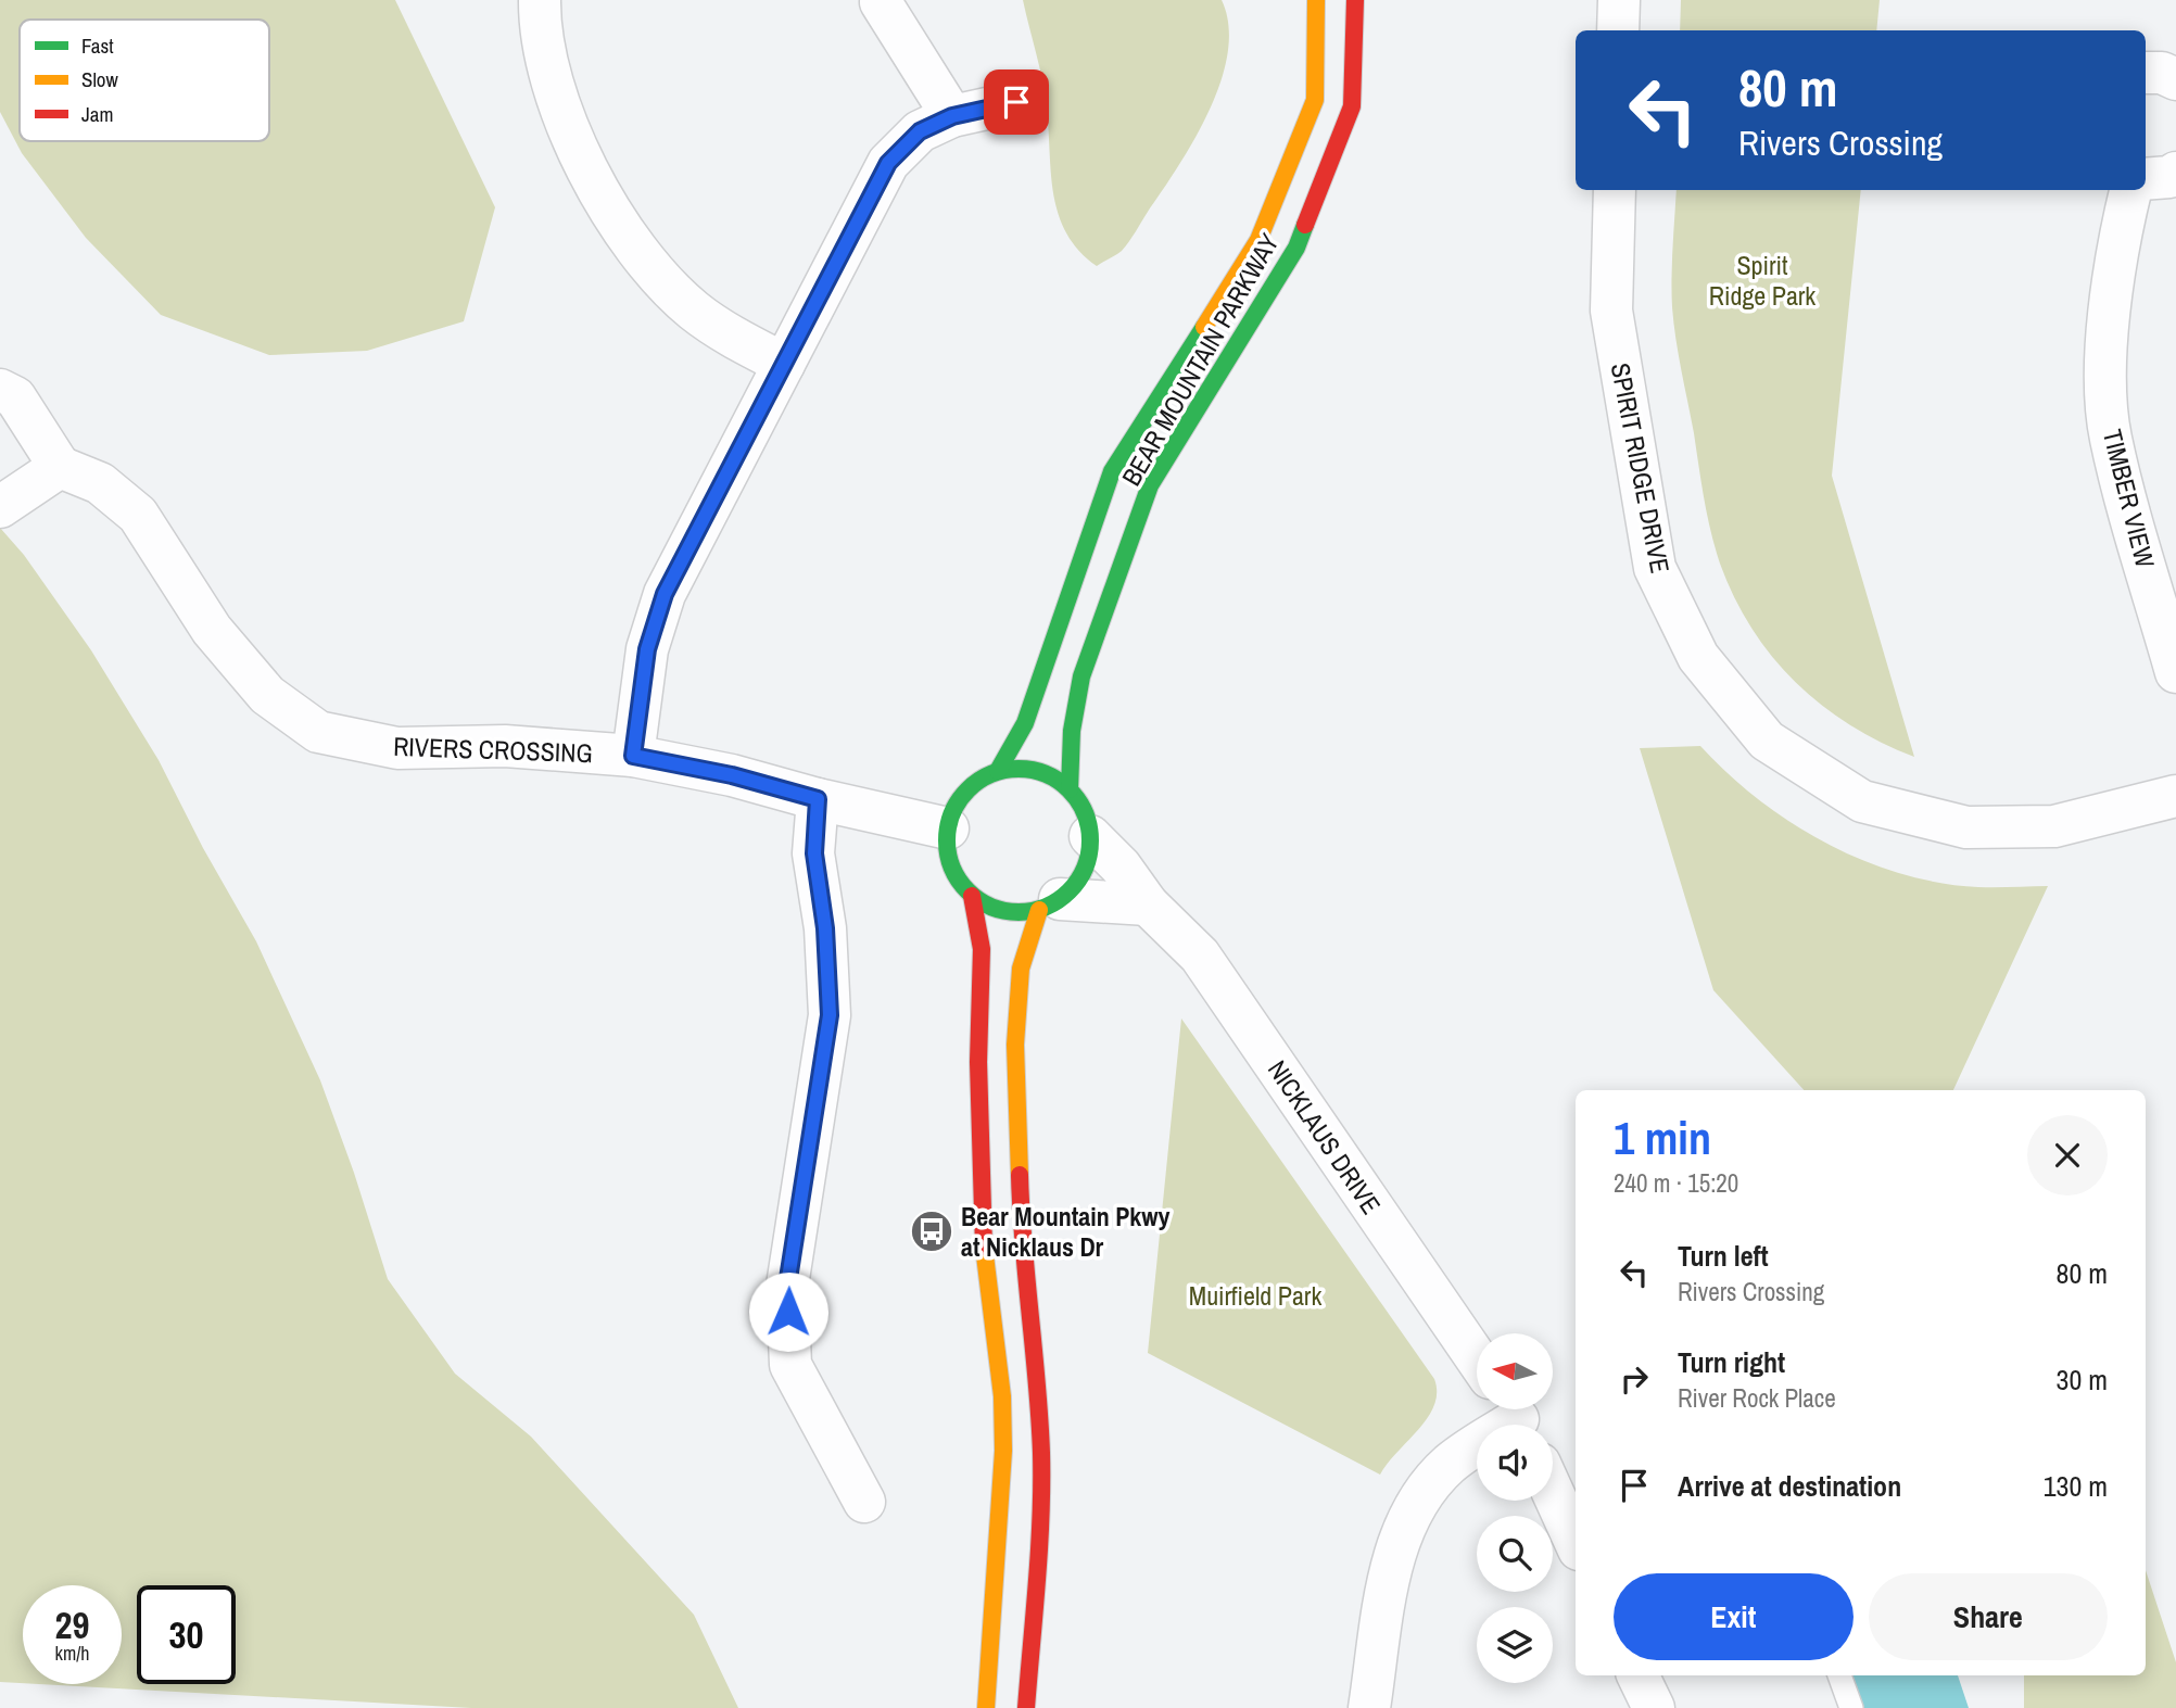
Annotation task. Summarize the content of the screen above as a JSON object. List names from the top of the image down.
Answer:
{
  "streets": {
    "street": [
      "BEAR MOUNTAIN PARKWAY",
      "SPIRIT RIDGE DRIVE",
      "TIMBER VIEW",
      "RIVERS CROSSING",
      "NICKLAUS DRIVE"
    ]
  },
  "crossings": [
    ["BEAR MOUNTAIN PARKWAY", "RIVERS CROSSING"],
    ["BEAR MOUNTAIN PARKWAY", "NICKLAUS DRIVE"],
    ["RIVERS CROSSING", "NICKLAUS DRIVE"]
  ],
  "parks": ["Spirit Ridge Park", "Muirfield Park"],
  "places": {
    "bus stop": ["Bear Mountain Pkwy at Nicklaus Dr"]
  },
  "legend": ["Fast", "Slow", "Jam"],
  "north": "left",
  "page": {
    "turn": ["80 m", "Rivers Crossing"],
    "heading": ["1 min", "240 m · 15:20"],
    "list": [
      {
        "name": "Turn left",
        "note": "Rivers Crossing",
        "value": "80 m"
      },
      {
        "name": "Turn right",
        "note": "River Rock Place",
        "value": "30 m"
      },
      {
        "name": "Arrive at destination",
        "value": "130 m"
      }
    ],
    "buttons": ["Exit", "Share"],
    "speed": "29 km/h",
    "limit": "30"
  }
}
